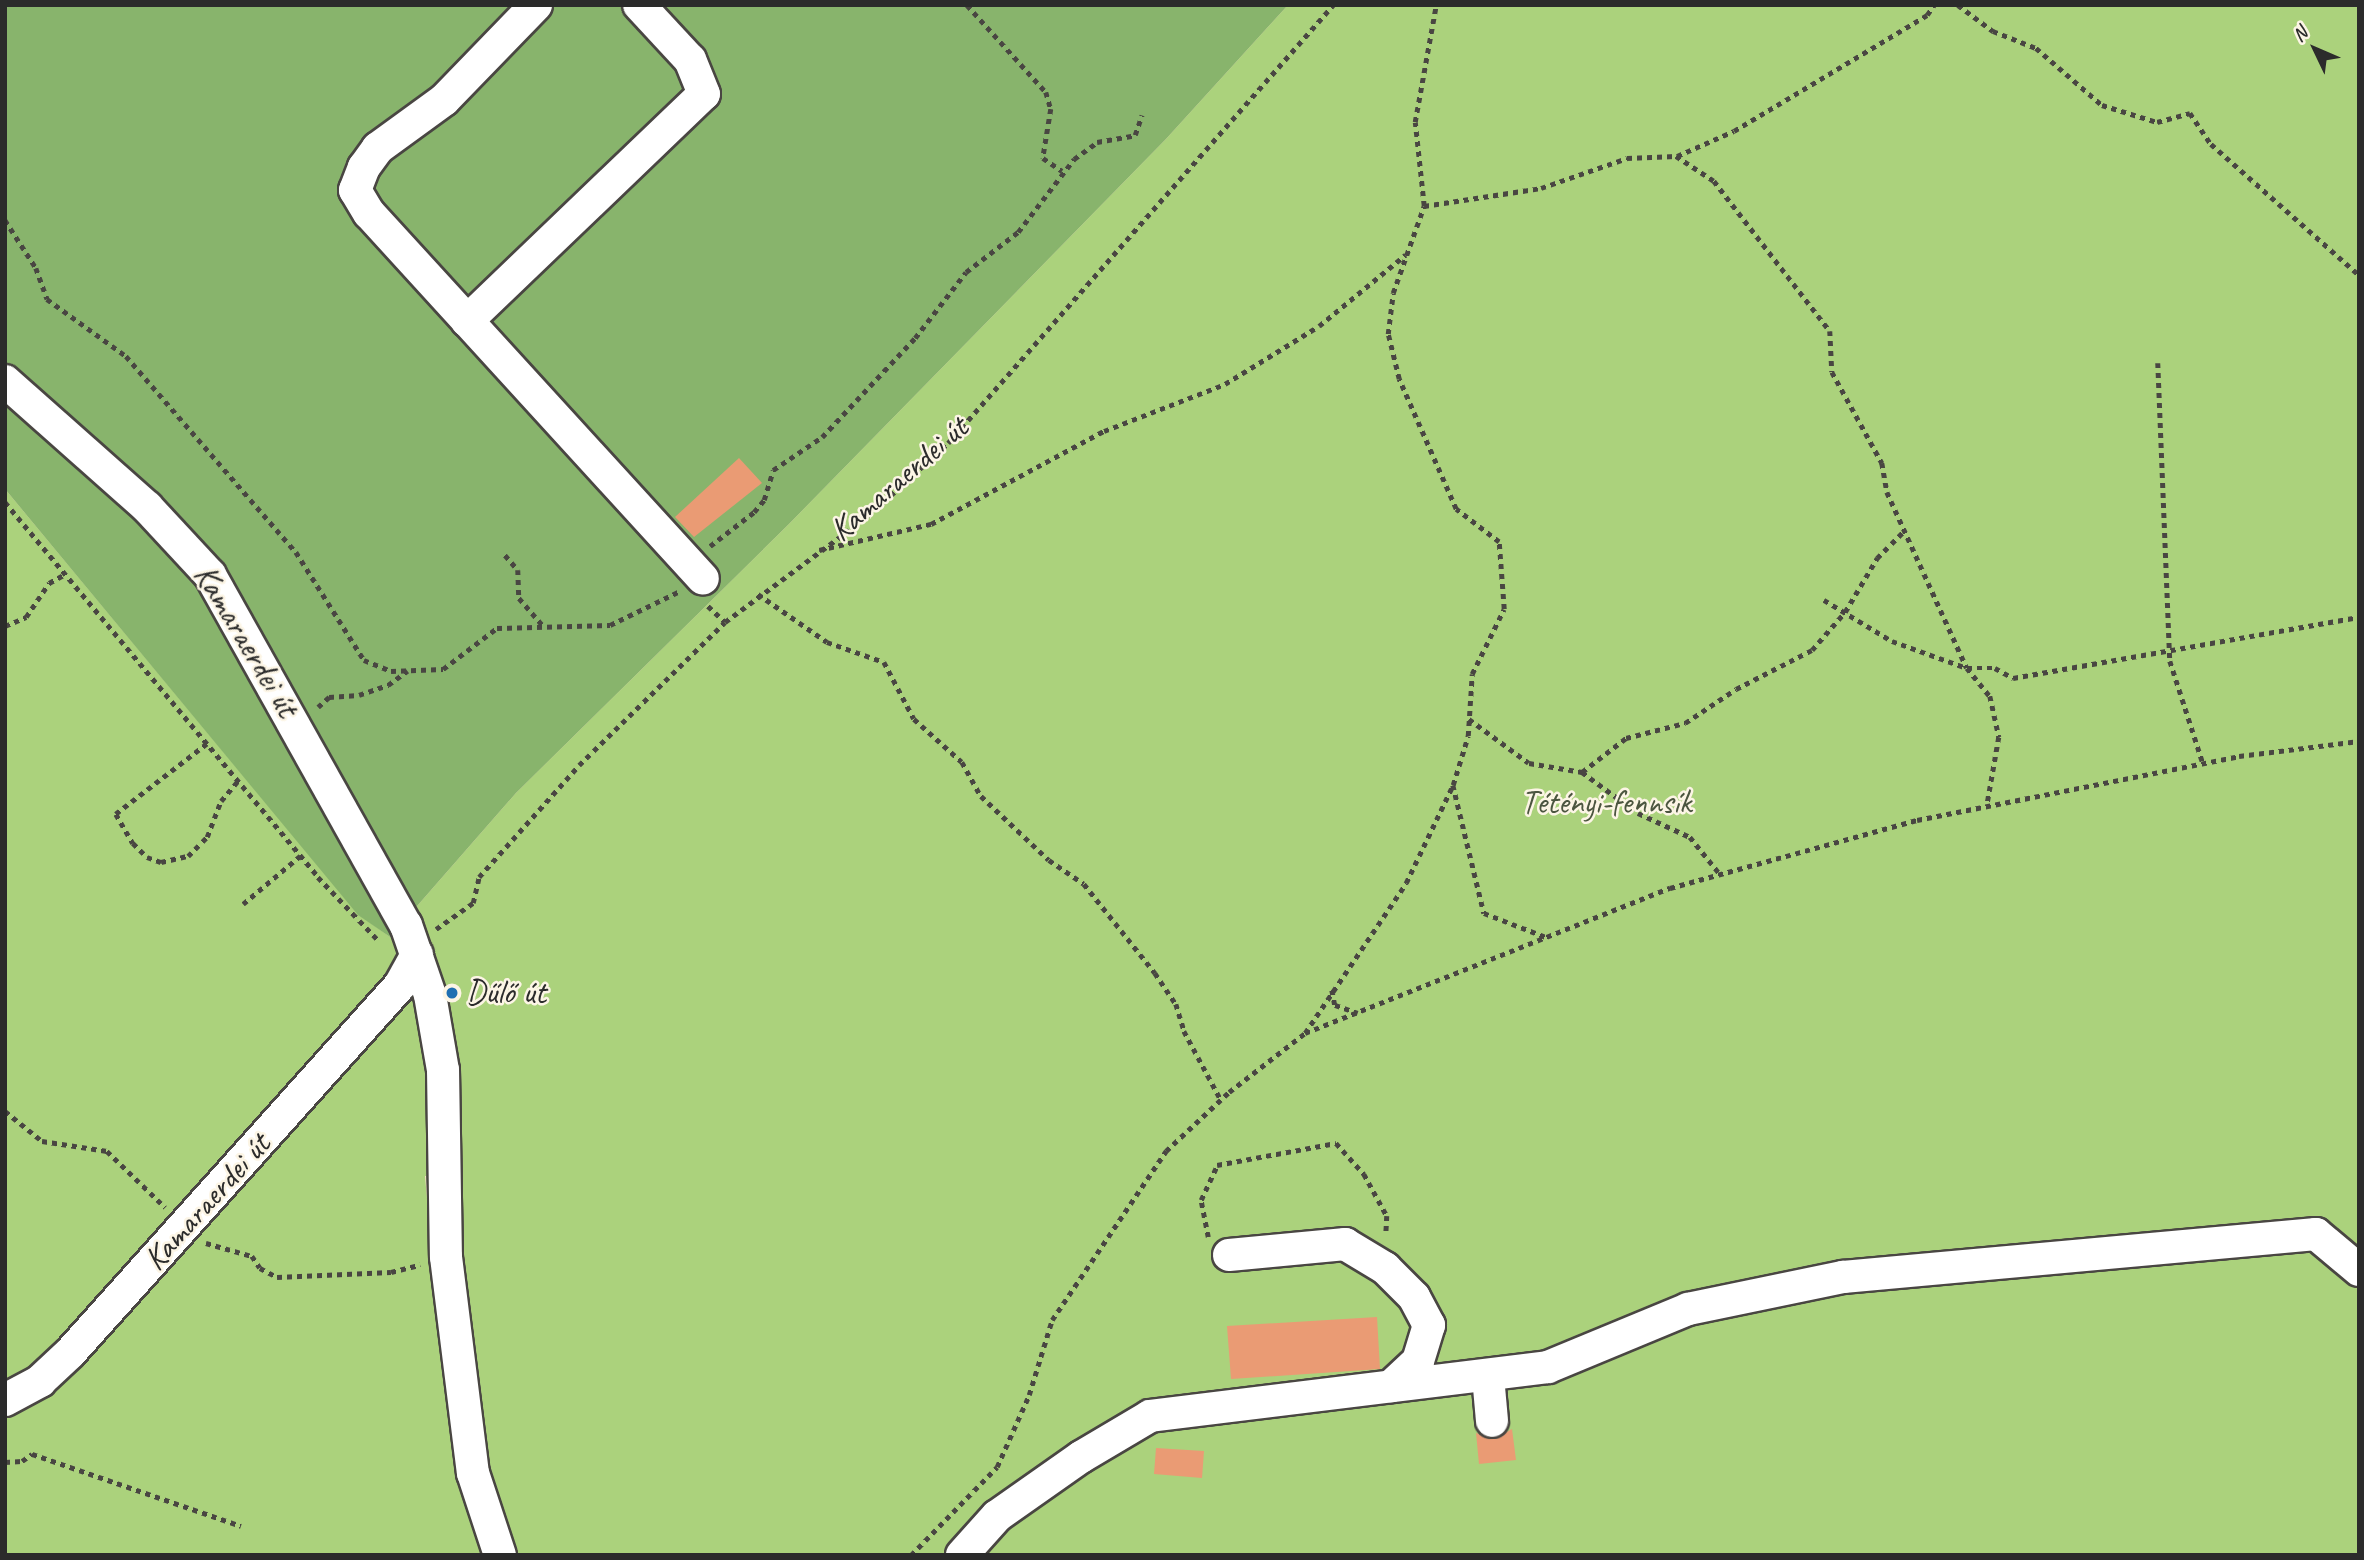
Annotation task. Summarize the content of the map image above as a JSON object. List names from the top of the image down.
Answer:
{
  "streets": {
    "street": ["Kamaraerdei út"]
  },
  "parks": ["Tétényi-fennsík"],
  "places": ["Dűlő út"],
  "north": "top left"
}
